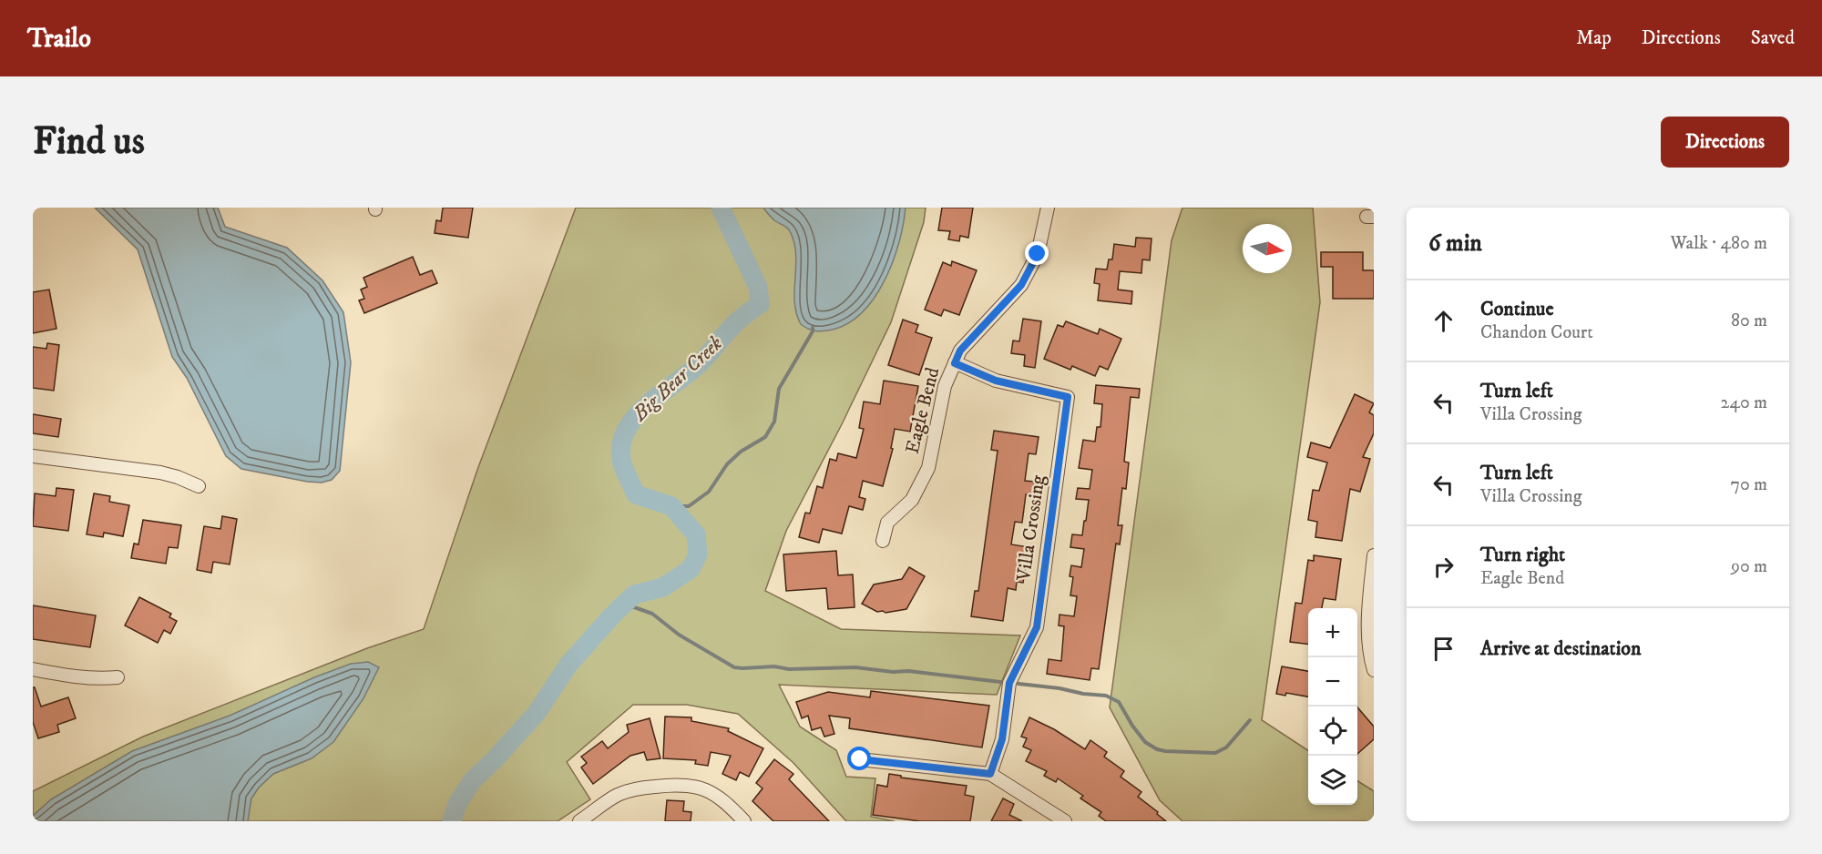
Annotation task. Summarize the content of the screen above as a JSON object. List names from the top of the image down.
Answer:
{
  "streets": {
    "street": ["Eagle Bend", "Villa Crossing"]
  },
  "crossings": [
    ["Eagle Bend", "Villa Crossing"]
  ],
  "water": ["Big Bear Creek"],
  "north": "right",
  "page": {
    "header": "Trailo",
    "nav": ["Map", "Directions", "Saved"],
    "buttons": "Directions",
    "title": "Find us",
    "heading": ["6 min", "Walk · 480 m"],
    "list": [
      ["Continue", "Chandon Court", "80 m"],
      ["Turn left", "Villa Crossing", "240 m"],
      ["Turn left", "Villa Crossing", "70 m"],
      ["Turn right", "Eagle Bend", "90 m"],
      "Arrive at destination"
    ],
    "map_buttons": ["+", "−"]
  }
}
